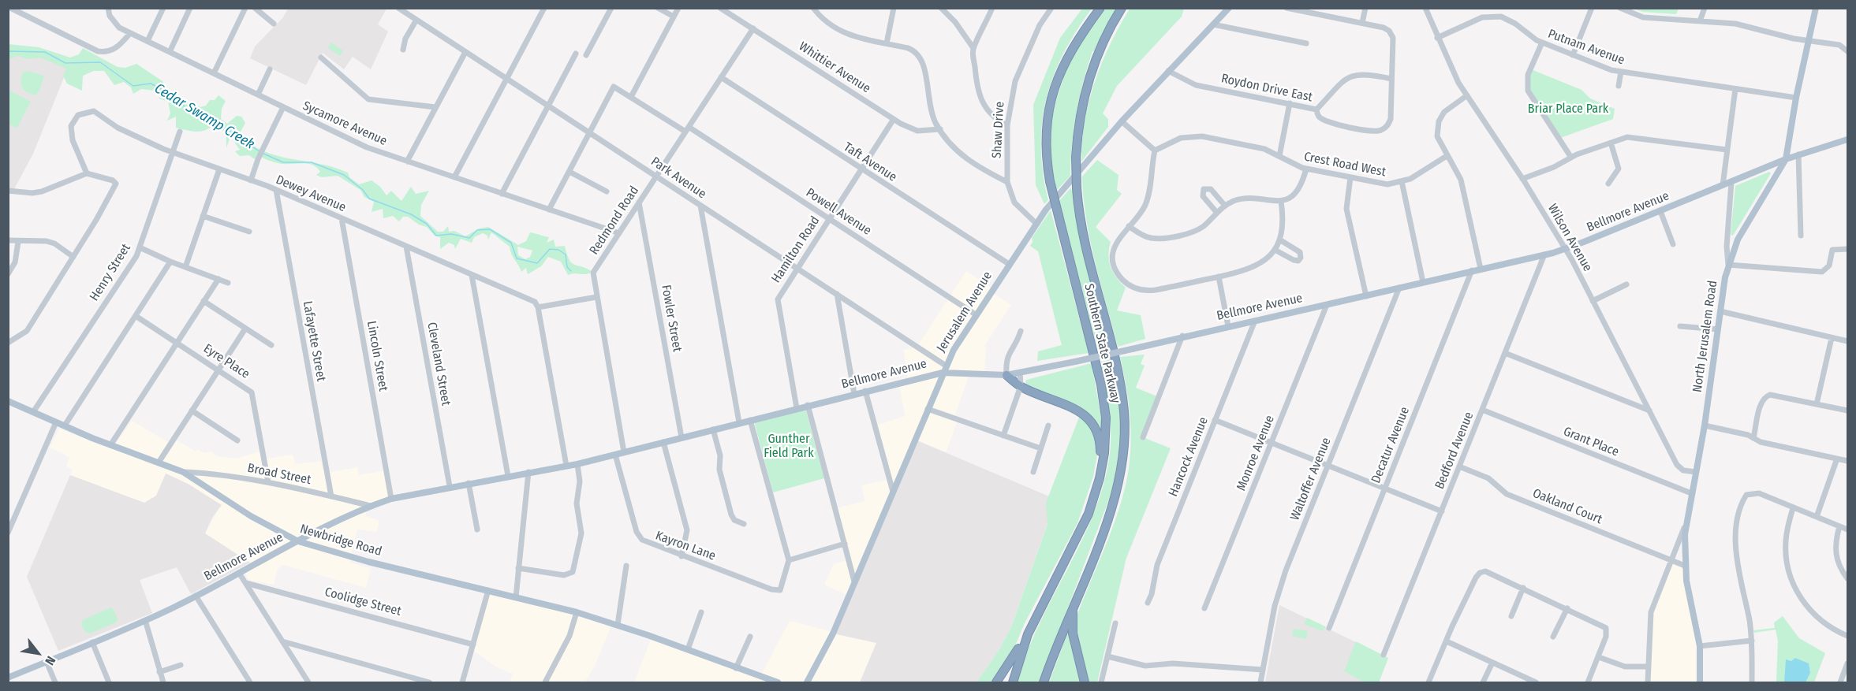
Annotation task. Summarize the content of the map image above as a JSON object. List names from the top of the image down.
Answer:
{
  "streets": {
    "highway": ["Southern State Parkway"],
    "main road": [
      "Bellmore Avenue",
      "Jerusalem Avenue",
      "North Jerusalem Road",
      "Newbridge Road"
    ],
    "street": [
      "Putnam Avenue",
      "Whittier Avenue",
      "Roydon Drive East",
      "Sycamore Avenue",
      "Shaw Drive",
      "Taft Avenue",
      "Crest Road West",
      "Park Avenue",
      "Dewey Avenue",
      "Powell Avenue",
      "Redmond Road",
      "Wilson Avenue",
      "Hamilton Road",
      "Henry Street",
      "Fowler Street",
      "Lafayette Street",
      "Lincoln Street",
      "Eyre Place",
      "Cleveland Street",
      "Grant Place",
      "Decatur Avenue",
      "Bedford Avenue",
      "Monroe Avenue",
      "Hancock Avenue",
      "Broad Street",
      "Waltoffer Avenue",
      "Oakland Court",
      "Kayron Lane",
      "Coolidge Street"
    ]
  },
  "crossings": [
    ["Putnam Avenue", "Wilson Avenue"],
    ["Putnam Avenue", "North Jerusalem Road"],
    ["Whittier Avenue", "Redmond Road"],
    ["Whittier Avenue", "Hamilton Road"],
    ["Roydon Drive East", "Jerusalem Avenue"],
    ["Sycamore Avenue", "Redmond Road"],
    ["Shaw Drive", "Jerusalem Avenue"],
    ["Taft Avenue", "Redmond Road"],
    ["Taft Avenue", "Hamilton Road"],
    ["Taft Avenue", "Jerusalem Avenue"],
    ["Park Avenue", "Powell Avenue"],
    ["Park Avenue", "Bellmore Avenue"],
    ["Park Avenue", "Redmond Road"],
    ["Park Avenue", "Hamilton Road"],
    ["Park Avenue", "Jerusalem Avenue"],
    ["Dewey Avenue", "Henry Street"],
    ["Dewey Avenue", "Lafayette Street"],
    ["Dewey Avenue", "Lincoln Street"],
    ["Dewey Avenue", "Cleveland Street"],
    ["Powell Avenue", "Redmond Road"],
    ["Powell Avenue", "Hamilton Road"],
    ["Powell Avenue", "Jerusalem Avenue"],
    ["Bellmore Avenue", "Redmond Road"],
    ["Bellmore Avenue", "Wilson Avenue"],
    ["Bellmore Avenue", "Hamilton Road"],
    ["Bellmore Avenue", "Jerusalem Avenue"],
    ["Bellmore Avenue", "Fowler Street"],
    ["Bellmore Avenue", "North Jerusalem Road"],
    ["Bellmore Avenue", "Lincoln Street"],
    ["Bellmore Avenue", "Cleveland Street"],
    ["Bellmore Avenue", "Decatur Avenue"],
    ["Bellmore Avenue", "Bedford Avenue"],
    ["Bellmore Avenue", "Monroe Avenue"],
    ["Bellmore Avenue", "Hancock Avenue"],
    ["Bellmore Avenue", "Broad Street"],
    ["Bellmore Avenue", "Waltoffer Avenue"],
    ["Bellmore Avenue", "Newbridge Road"],
    ["Bellmore Avenue", "Kayron Lane"],
    ["Redmond Road", "Fowler Street"],
    ["Wilson Avenue", "North Jerusalem Road"],
    ["Henry Street", "Newbridge Road"],
    ["North Jerusalem Road", "Grant Place"],
    ["North Jerusalem Road", "Oakland Court"],
    ["Lafayette Street", "Broad Street"],
    ["Eyre Place", "Broad Street"],
    ["Grant Place", "Bedford Avenue"],
    ["Bedford Avenue", "Oakland Court"],
    ["Broad Street", "Newbridge Road"]
  ],
  "water": ["Cedar Swamp Creek"],
  "parks": ["Briar Place Park", "Gunther Field Park"],
  "north": "bottom right"
}
